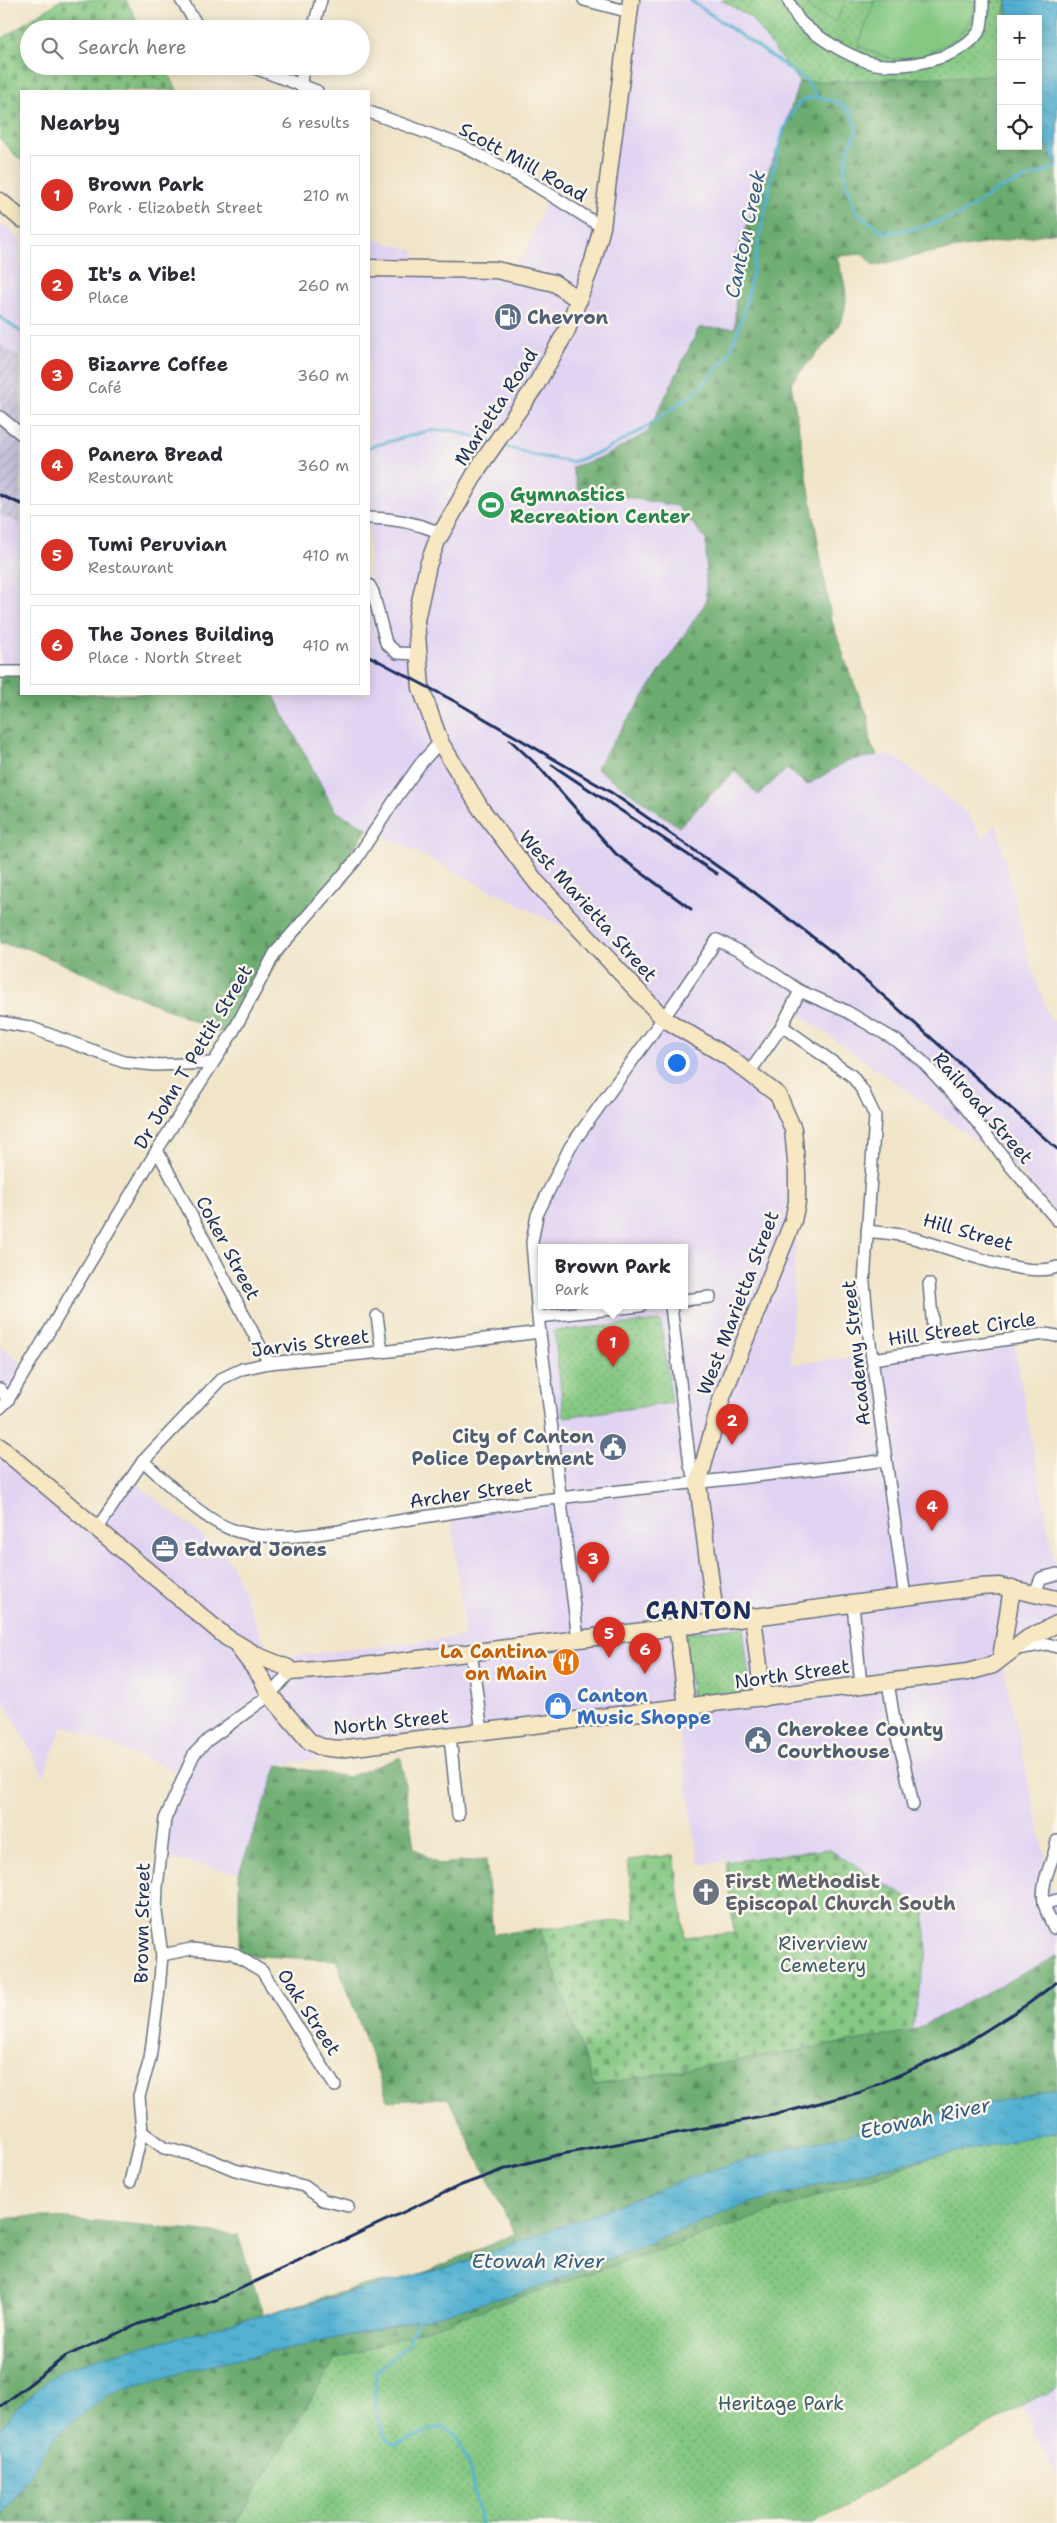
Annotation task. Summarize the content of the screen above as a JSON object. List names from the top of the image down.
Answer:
{
  "streets": {
    "street": [
      "Scott Mill Road",
      "Marietta Road",
      "West Marietta Street",
      "Dr John T Pettit Street",
      "Railroad Street",
      "Hill Street",
      "Coker Street",
      "Hill Street Circle",
      "Jarvis Street",
      "Academy Street",
      "Archer Street",
      "North Street",
      "Brown Street",
      "Oak Street"
    ]
  },
  "crossings": [
    ["Scott Mill Road", "Marietta Road"],
    ["Marietta Road", "West Marietta Street"],
    ["Marietta Road", "Dr John T Pettit Street"],
    ["West Marietta Street", "Dr John T Pettit Street"],
    ["West Marietta Street", "Railroad Street"],
    ["West Marietta Street", "Archer Street"],
    ["Dr John T Pettit Street", "Coker Street"],
    ["Hill Street", "Academy Street"],
    ["Coker Street", "Jarvis Street"],
    ["Hill Street Circle", "Academy Street"],
    ["Jarvis Street", "Archer Street"],
    ["Academy Street", "Archer Street"],
    ["North Street", "Brown Street"],
    ["Brown Street", "Oak Street"]
  ],
  "districts": ["CANTON"],
  "water": ["Canton Creek", "Etowah River"],
  "parks": ["Riverview Cemetery", "Heritage Park"],
  "places": {
    "fuel station": ["Chevron"],
    "sports": ["Gymnastics Recreation Center"],
    "public building": ["City of Canton Police Department", "Cherokee County Courthouse"],
    "office": ["Edward Jones"],
    "restaurant": ["La Cantina on Main"],
    "shop": ["Canton Music Shoppe"],
    "church": ["First Methodist Episcopal Church South"]
  },
  "page": {
    "map_buttons": ["+", "−"],
    "search": "Search here",
    "heading": ["Nearby", "6 results"],
    "list": [
      {
        "mark": "1",
        "name": "Brown Park",
        "note": "Park · Elizabeth Street",
        "value": "210 m"
      },
      {
        "mark": "2",
        "name": "It's a Vibe!",
        "note": "Place",
        "value": "260 m"
      },
      {
        "mark": "3",
        "name": "Bizarre Coffee",
        "note": "Café",
        "value": "360 m"
      },
      {
        "mark": "4",
        "name": "Panera Bread",
        "note": "Restaurant",
        "value": "360 m"
      },
      {
        "mark": "5",
        "name": "Tumi Peruvian",
        "note": "Restaurant",
        "value": "410 m"
      },
      {
        "mark": "6",
        "name": "The Jones Building",
        "note": "Place · North Street",
        "value": "410 m"
      }
    ],
    "popup": ["Brown Park", "Park"],
    "pins": [
      "1",
      "2",
      "4",
      "3",
      "5",
      "6"
    ]
  }
}
